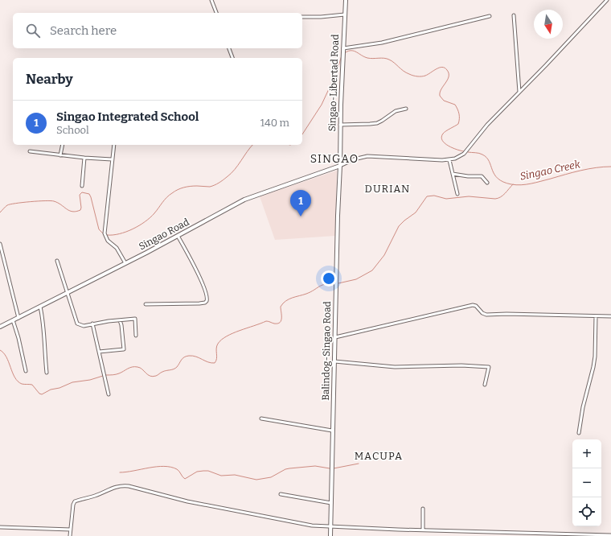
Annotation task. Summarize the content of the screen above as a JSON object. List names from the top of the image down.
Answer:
{
  "streets": {
    "street": ["Singao-Libertad Road", "Singao Road", "Balindog-Singao Road"]
  },
  "crossings": [
    ["Singao-Libertad Road", "Singao Road"],
    ["Singao-Libertad Road", "Balindog-Singao Road"],
    ["Singao Road", "Balindog-Singao Road"]
  ],
  "districts": ["SINGAO", "DURIAN", "MACUPA"],
  "water": ["Singao Creek"],
  "north": "bottom",
  "page": {
    "search": "Search here",
    "heading": "Nearby",
    "list": [
      {
        "mark": "1",
        "name": "Singao Integrated School",
        "note": "School",
        "value": "140 m"
      }
    ],
    "pins": "1",
    "map_buttons": ["+", "−"]
  }
}
